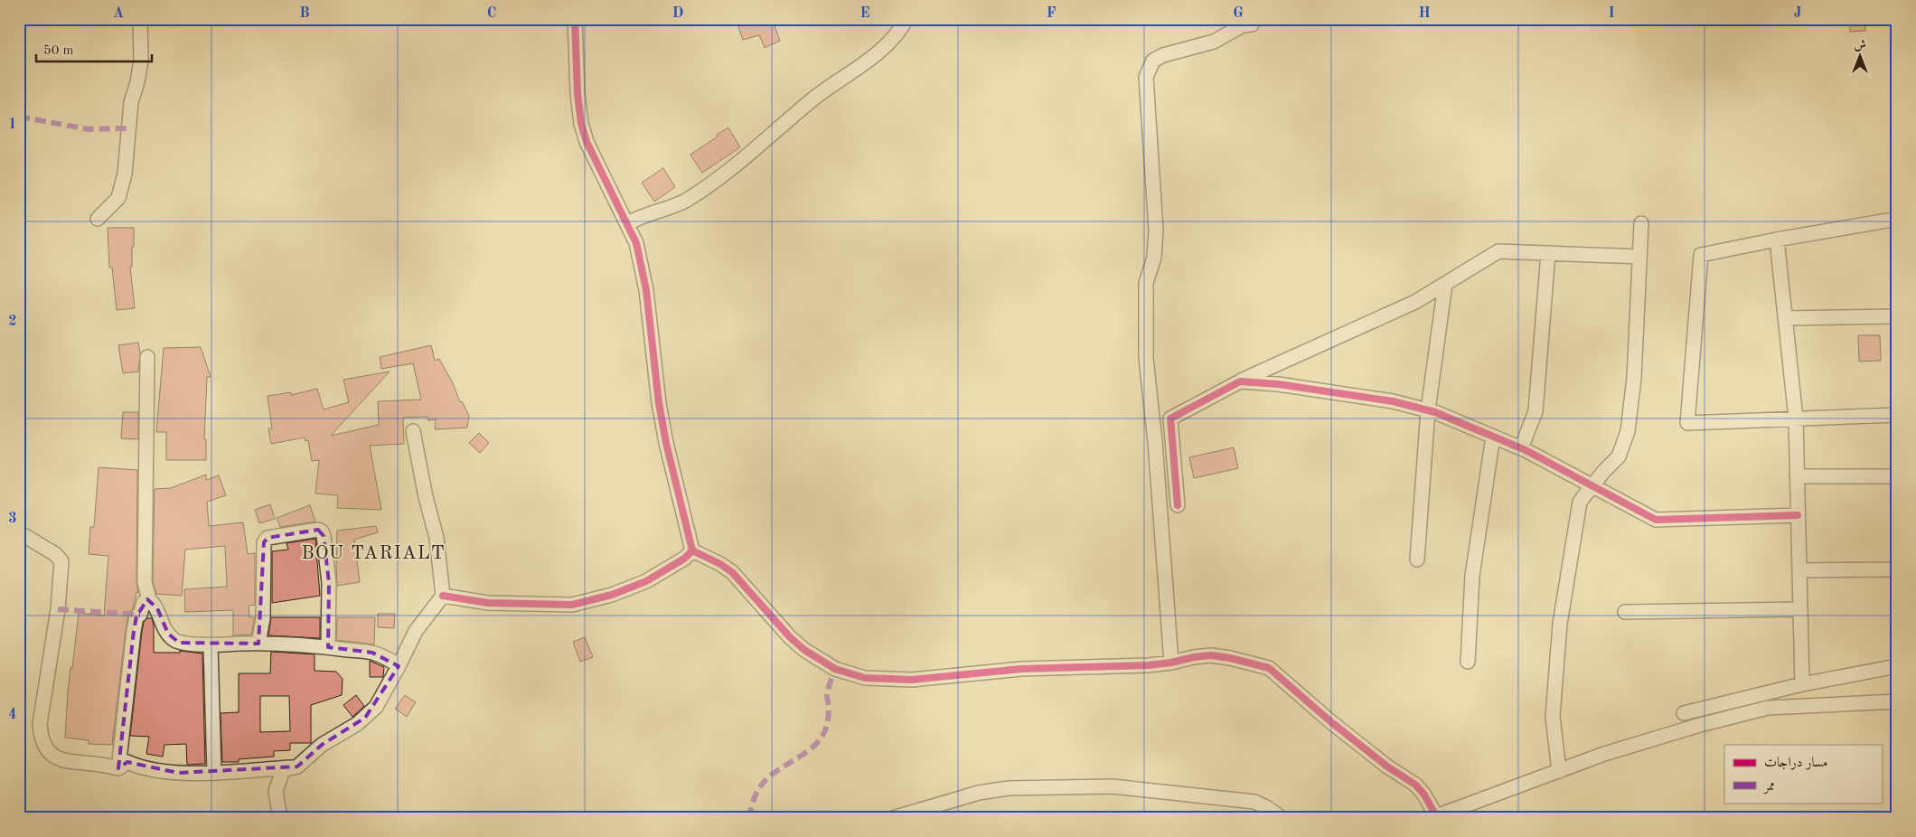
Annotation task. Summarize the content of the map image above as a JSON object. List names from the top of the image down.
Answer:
{
  "districts": ["BOU TARIALT"],
  "legend": ["مسار دراجات", "ممر"],
  "scale_bar": "50 m",
  "north": "top",
  "grid": {
    "columns": [
      "A",
      "B",
      "C",
      "D",
      "E",
      "F",
      "G",
      "H",
      "I",
      "J"
    ],
    "rows": [
      "1",
      "2",
      "3",
      "4"
    ]
  }
}
